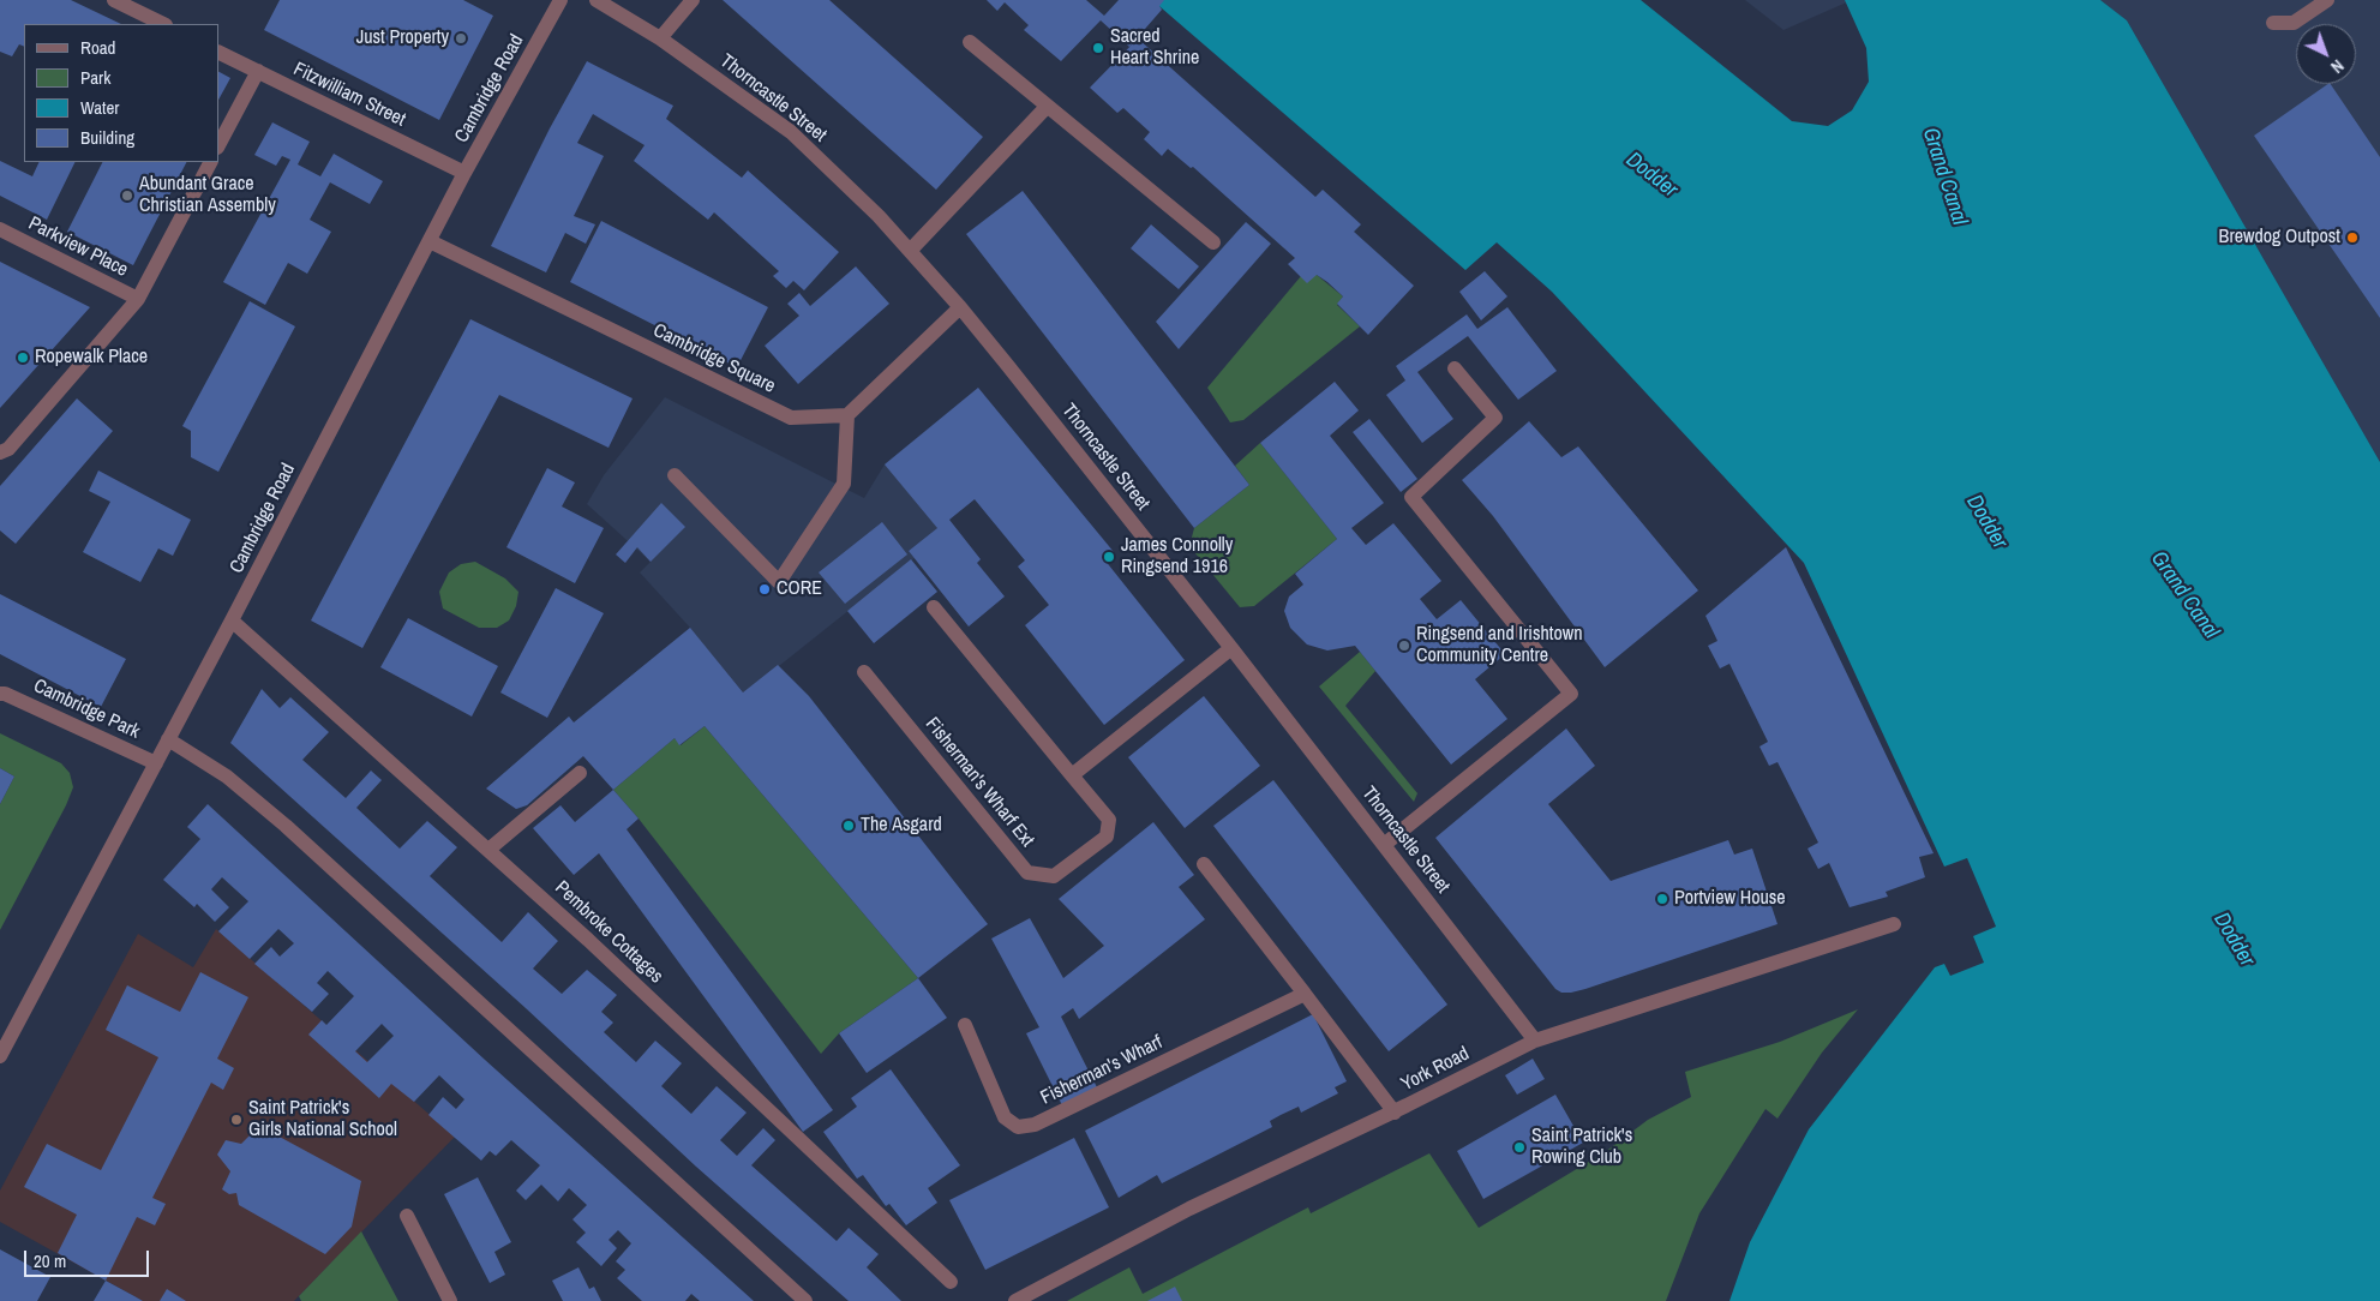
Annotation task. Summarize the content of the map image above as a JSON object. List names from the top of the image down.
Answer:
{
  "streets": {
    "street": [
      "Cambridge Road",
      "Fitzwilliam Street",
      "Thorncastle Street",
      "Parkview Place",
      "Cambridge Square",
      "Cambridge Park",
      "Fisherman's Wharf Ext",
      "Pembroke Cottages",
      "York Road",
      "Fisherman's Wharf"
    ]
  },
  "crossings": [
    ["Cambridge Road", "Fitzwilliam Street"],
    ["Cambridge Road", "Cambridge Square"],
    ["Cambridge Road", "Cambridge Park"],
    ["Cambridge Road", "Pembroke Cottages"],
    ["Thorncastle Street", "York Road"]
  ],
  "water": ["Dodder", "Grand Canal"],
  "places": [
    "Just Property",
    "Sacred Heart Shrine",
    "Abundant Grace Christian Assembly",
    "Brewdog Outpost",
    "Ropewalk Place",
    "James Connolly Ringsend 1916",
    "CORE",
    "Ringsend and Irishtown Community Centre",
    "The Asgard",
    "Portview House",
    "Saint Patrick's Girls National School",
    "Saint Patrick's Rowing Club"
  ],
  "legend": [
    "Road",
    "Park",
    "Water",
    "Building"
  ],
  "scale_bar": "20 m",
  "north": "bottom right"
}
